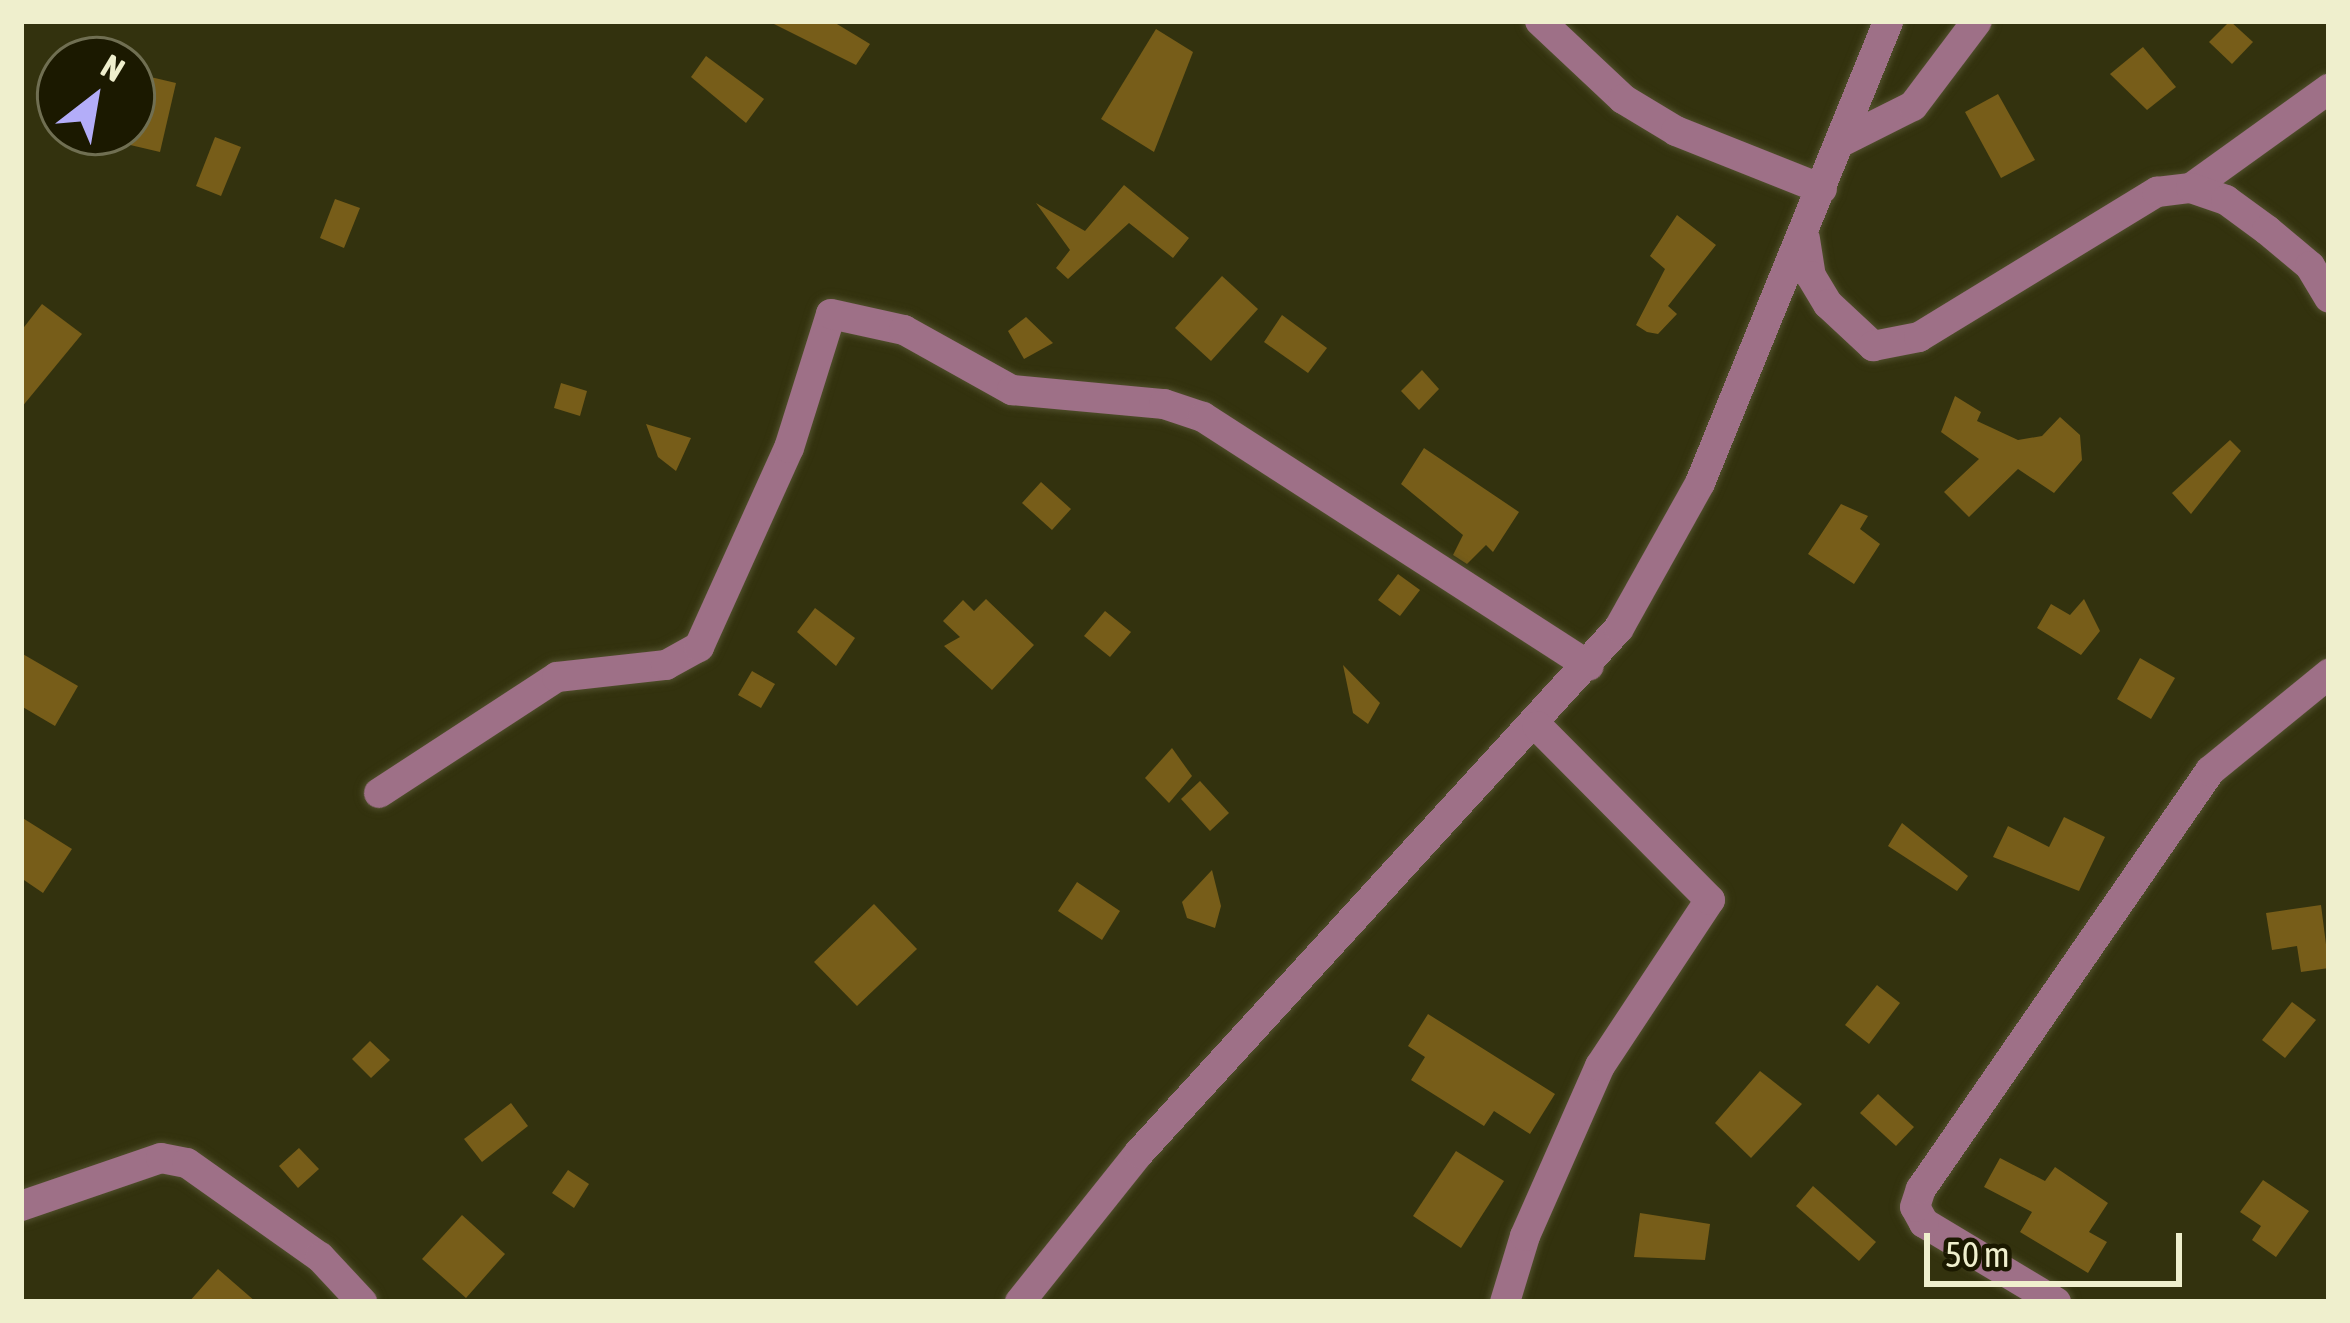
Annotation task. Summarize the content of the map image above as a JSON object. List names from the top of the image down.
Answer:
{
  "scale_bar": "50 m",
  "north": "top right"
}
